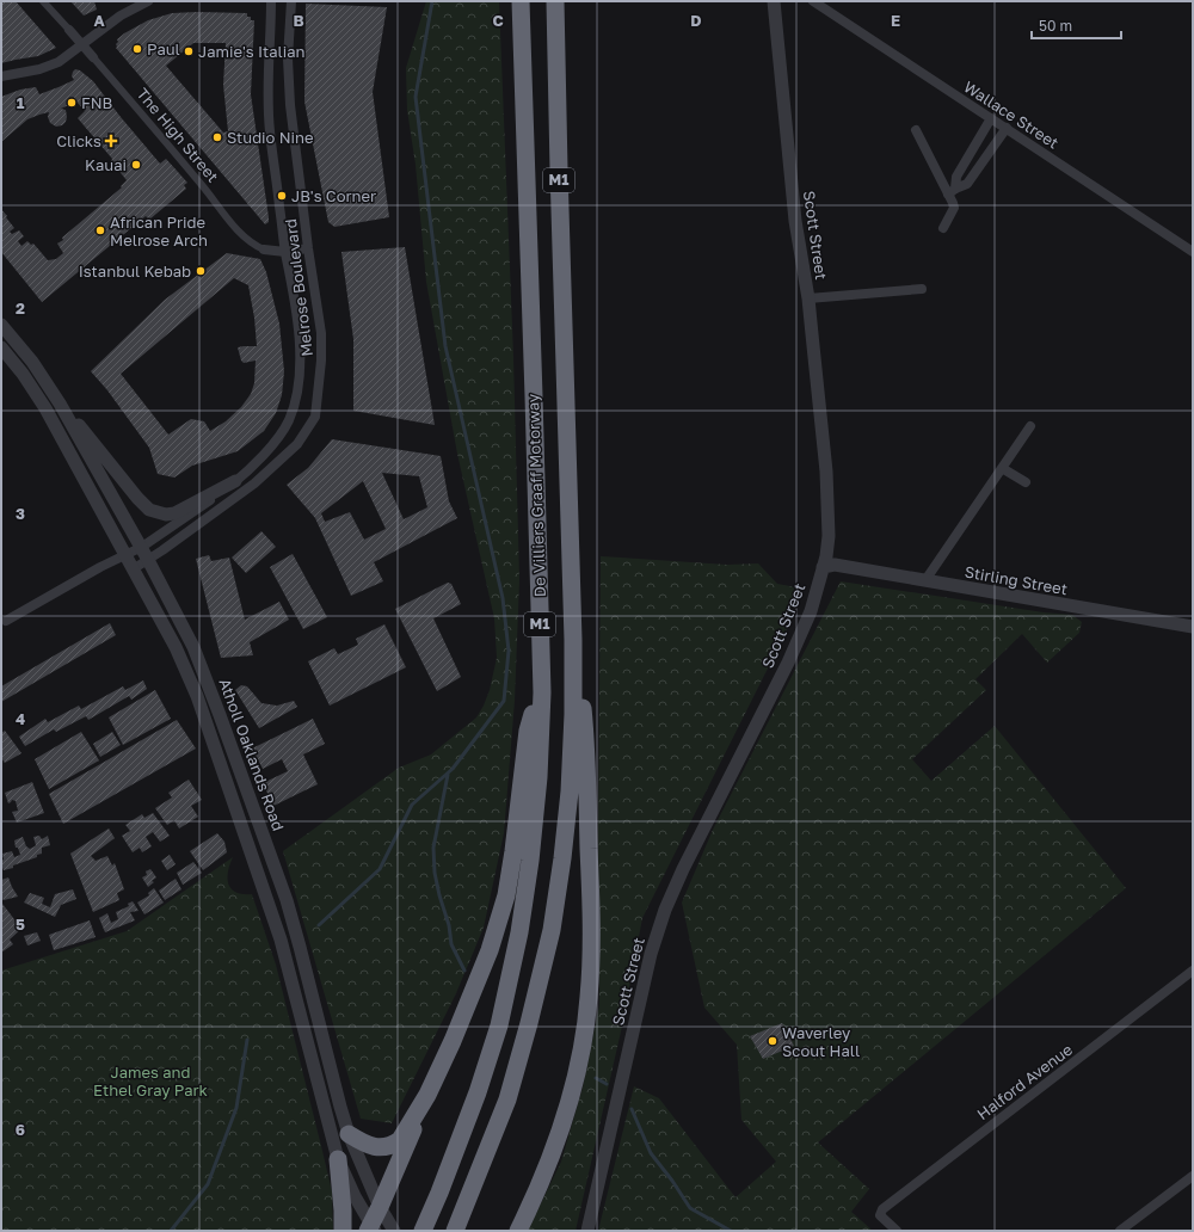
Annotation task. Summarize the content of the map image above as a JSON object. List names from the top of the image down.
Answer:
{
  "streets": {
    "highway": ["M1", "De Villiers Graaff Motorway"],
    "street": [
      "Wallace Street",
      "The High Street",
      "Scott Street",
      "Melrose Boulevard",
      "Stirling Street",
      "Atholl Oaklands Road",
      "Halford Avenue"
    ]
  },
  "crossings": [
    ["The High Street", "Melrose Boulevard"],
    ["Scott Street", "Stirling Street"],
    ["Melrose Boulevard", "Atholl Oaklands Road"]
  ],
  "parks": ["James and Ethel Gray Park"],
  "places": {
    "other": [
      "Paul",
      "Jamie's Italian",
      "FNB",
      "Studio Nine",
      "Kauai",
      "JB's Corner",
      "African Pride Melrose Arch",
      "Istanbul Kebab",
      "Waverley Scout Hall"
    ],
    "health": ["Clicks"]
  },
  "scale_bar": "50 m",
  "grid": {
    "columns": [
      "A",
      "B",
      "C",
      "D",
      "E"
    ],
    "rows": [
      "1",
      "2",
      "3",
      "4",
      "5",
      "6"
    ]
  }
}
